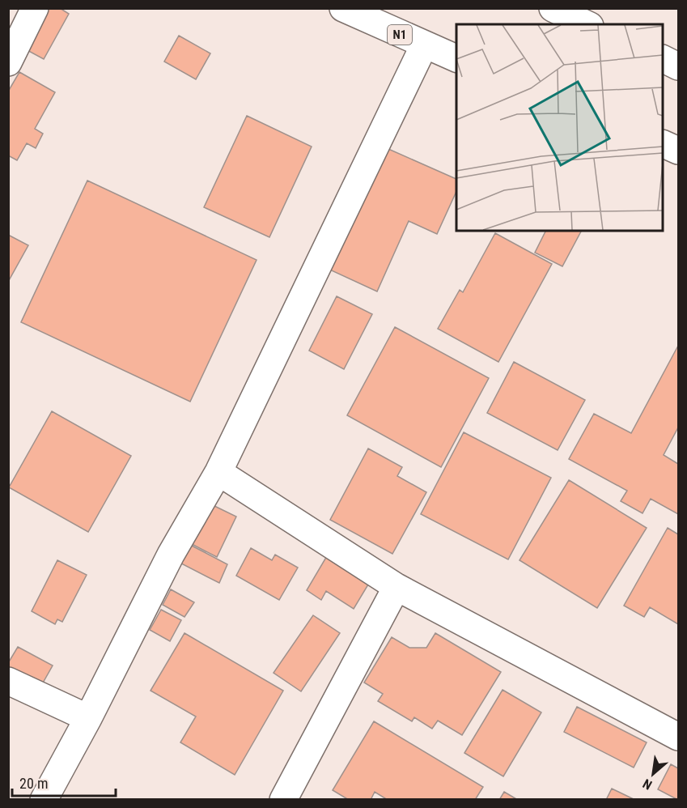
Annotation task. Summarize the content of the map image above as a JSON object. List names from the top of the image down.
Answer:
{
  "streets": {
    "main road": ["N1"]
  },
  "scale_bar": "20 m",
  "north": "bottom left"
}
